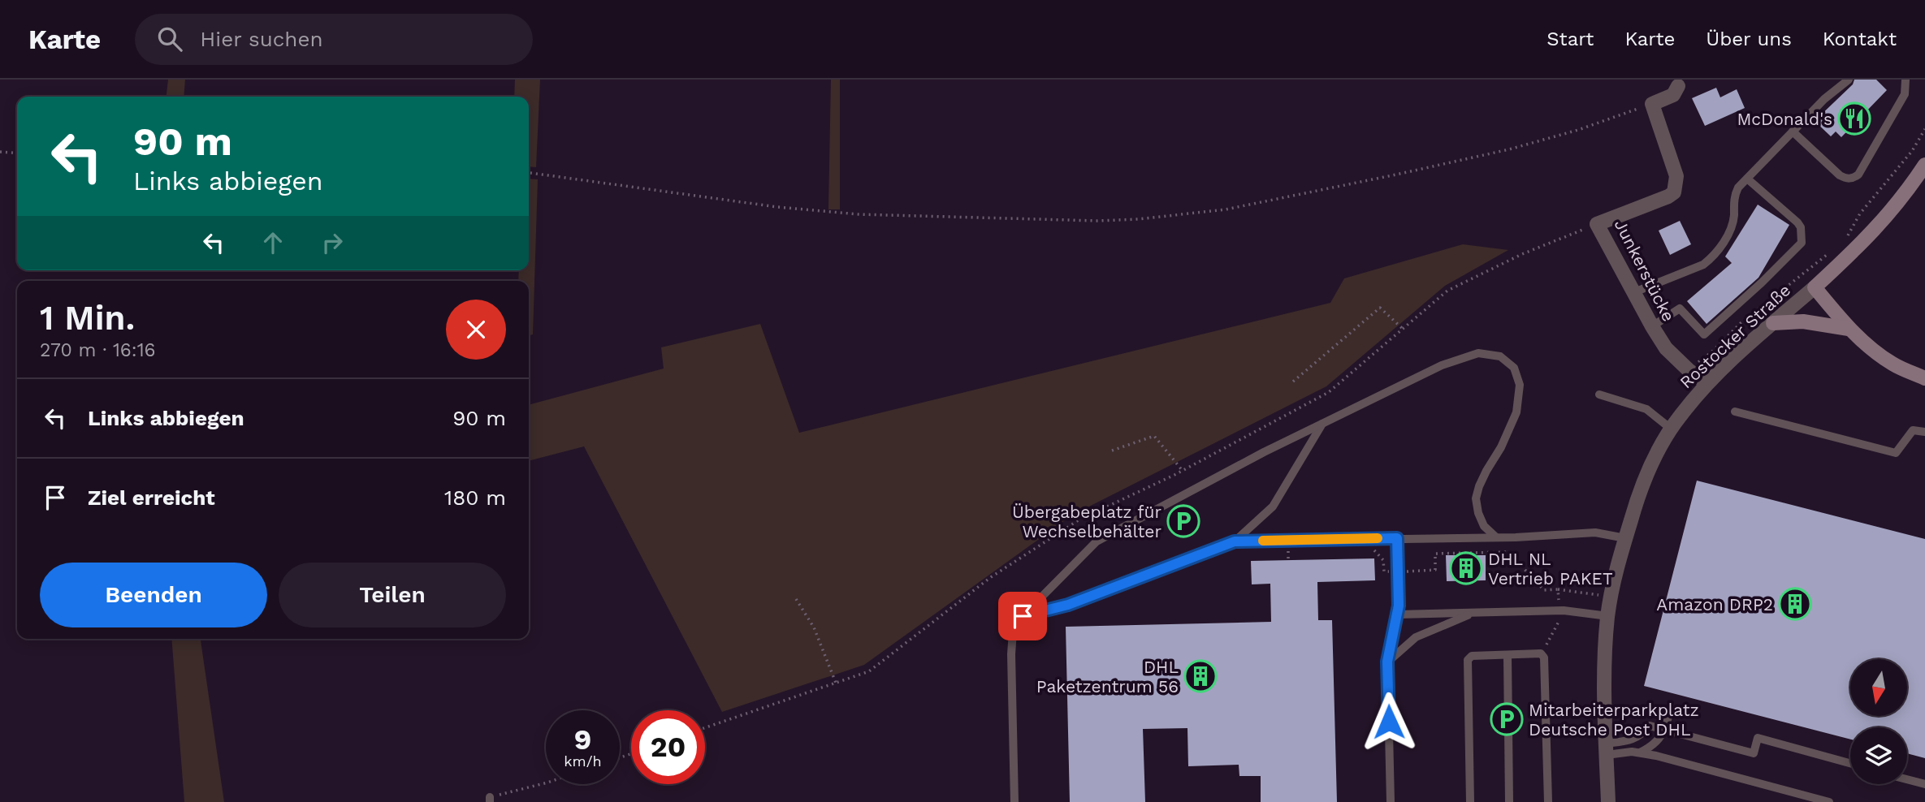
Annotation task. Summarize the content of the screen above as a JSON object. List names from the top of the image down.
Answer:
{
  "streets": {
    "street": ["Junkerstücke", "Rostocker Straße"]
  },
  "crossings": [
    ["Junkerstücke", "Rostocker Straße"]
  ],
  "places": {
    "restaurant": ["McDonald's"],
    "parking": ["Übergabeplatz für Wechselbehälter", "Mitarbeiterparkplatz Deutsche Post DHL"],
    "building": ["DHL NL Vertrieb PAKET", "Amazon DRP2", "DHL Paketzentrum 56"]
  },
  "north": "bottom",
  "page": {
    "header": "Karte",
    "search": "Hier suchen",
    "nav": [
      "Start",
      "Karte",
      "Über uns",
      "Kontakt"
    ],
    "turn": ["90 m", "Links abbiegen"],
    "heading": ["1 Min.", "270 m · 16:16"],
    "list": [
      {
        "name": "Links abbiegen",
        "value": "90 m"
      },
      {
        "name": "Ziel erreicht",
        "value": "180 m"
      }
    ],
    "buttons": ["Beenden", "Teilen"],
    "speed": "9 km/h",
    "limit": "20"
  }
}
